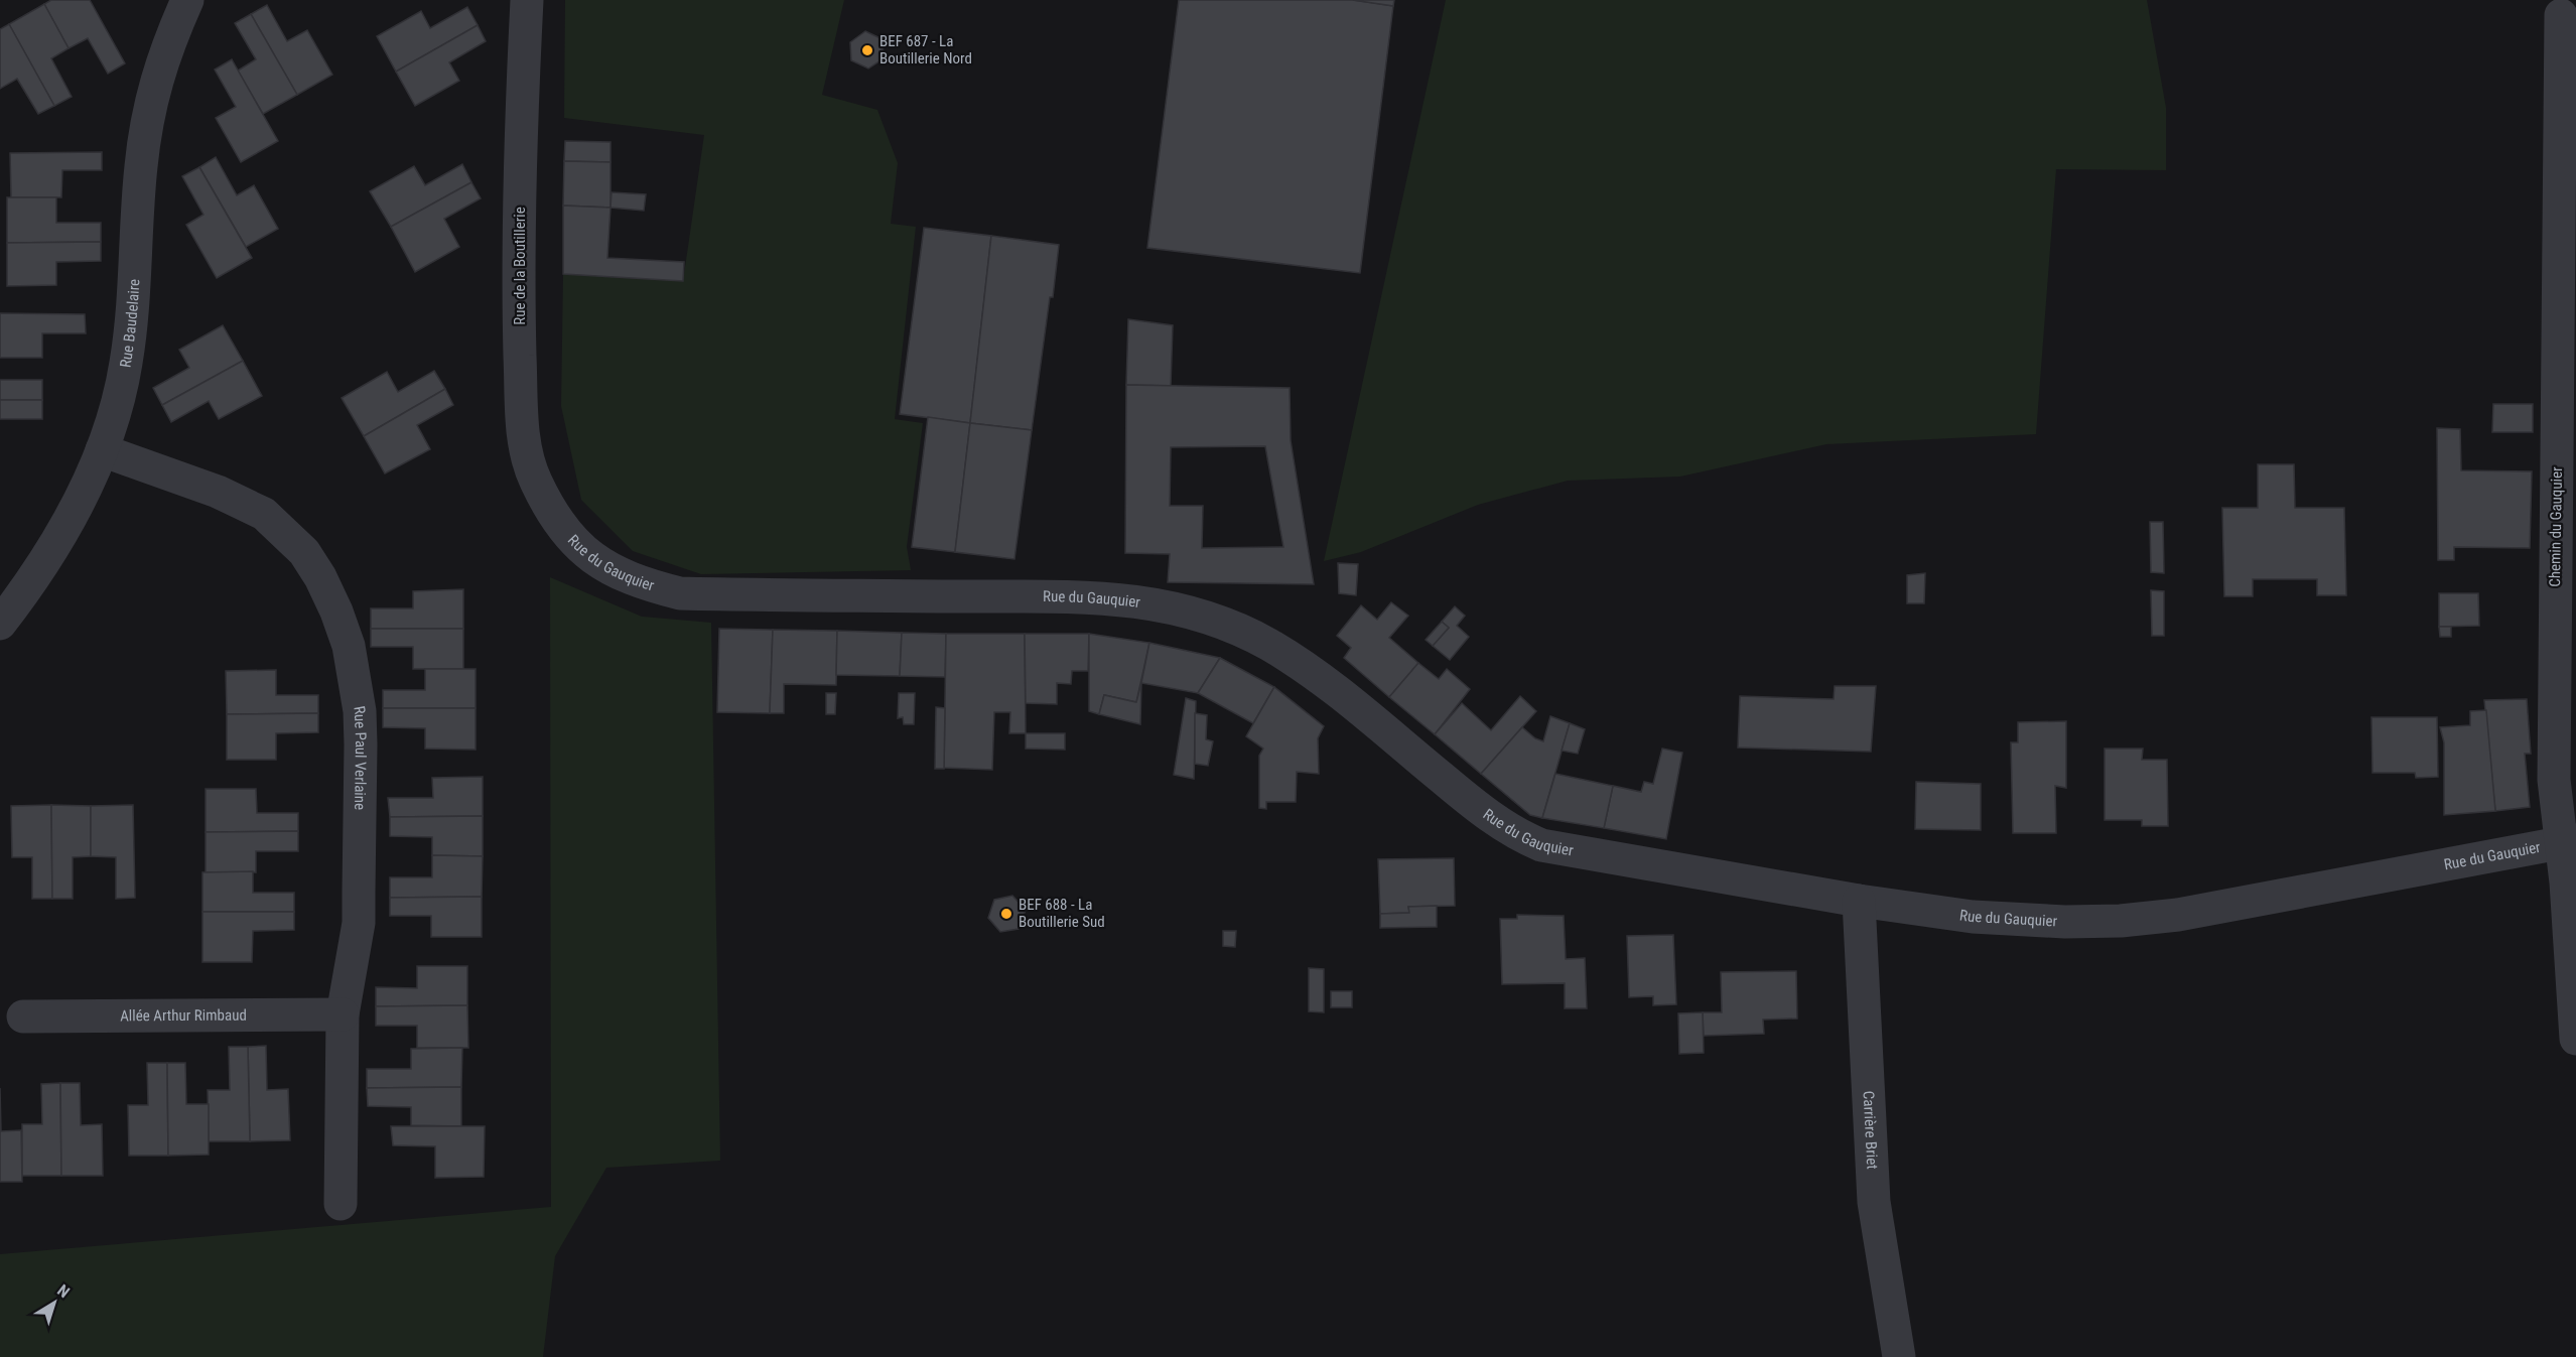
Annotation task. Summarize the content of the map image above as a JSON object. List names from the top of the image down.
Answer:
{
  "streets": {
    "street": [
      "Rue de la Boutillerie",
      "Rue Baudelaire",
      "Chemin du Gauquier",
      "Rue du Gauquier",
      "Rue Paul Verlaine",
      "Allée Arthur Rimbaud",
      "Carrière Briet"
    ]
  },
  "crossings": [
    ["Rue de la Boutillerie", "Rue du Gauquier"],
    ["Rue Baudelaire", "Rue Paul Verlaine"],
    ["Chemin du Gauquier", "Rue du Gauquier"],
    ["Rue du Gauquier", "Carrière Briet"],
    ["Rue Paul Verlaine", "Allée Arthur Rimbaud"]
  ],
  "places": ["BEF 687 - La Boutillerie Nord", "BEF 688 - La Boutillerie Sud"],
  "north": "top right"
}
